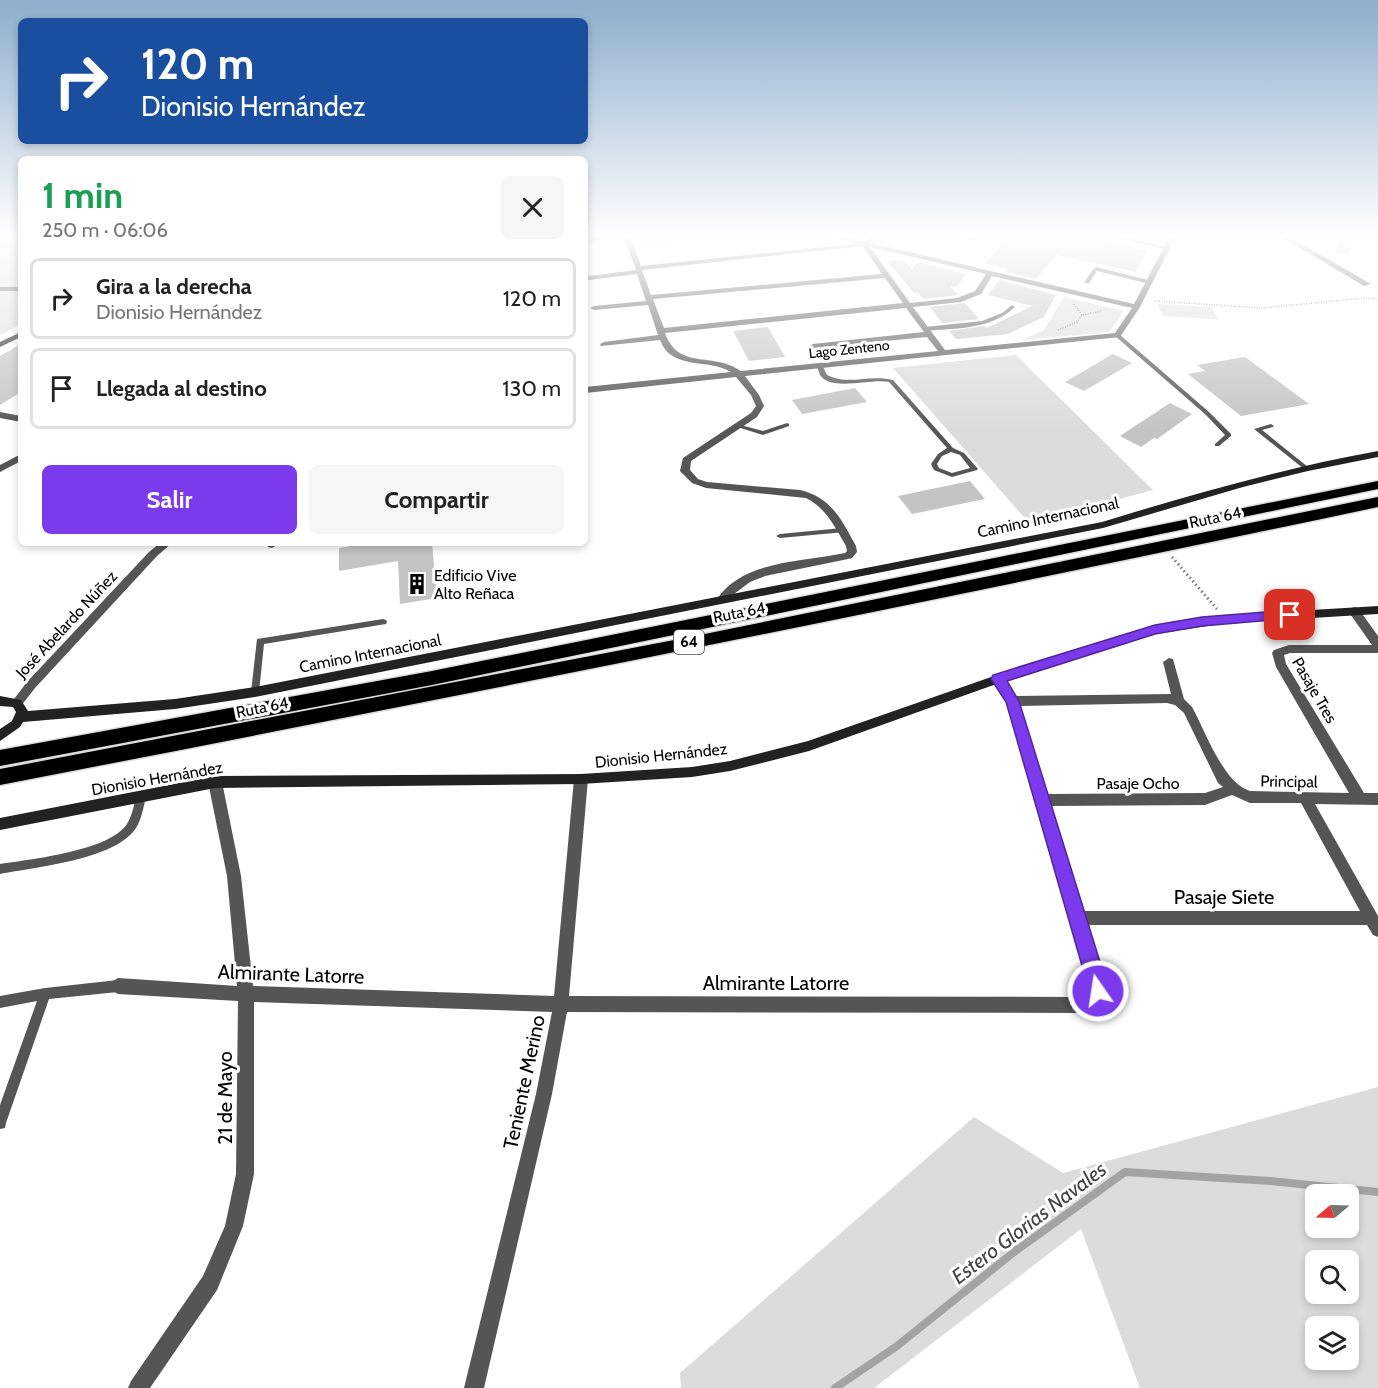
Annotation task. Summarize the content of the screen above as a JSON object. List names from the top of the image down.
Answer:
{
  "streets": {
    "highway": ["Ruta 64", "64"],
    "main road": ["Camino Internacional", "Dionisio Hernández"],
    "street": [
      "Lago Zenteno",
      "José Abelardo Núñez",
      "Pasaje Tres",
      "Principal",
      "Pasaje Ocho",
      "Pasaje Siete",
      "Almirante Latorre",
      "Teniente Merino",
      "21 de Mayo"
    ]
  },
  "crossings": [
    ["Pasaje Tres", "Principal"],
    ["Dionisio Hernández", "Almirante Latorre"],
    ["Dionisio Hernández", "Teniente Merino"],
    ["Dionisio Hernández", "21 de Mayo"],
    ["Principal", "Pasaje Ocho"],
    ["Pasaje Ocho", "Almirante Latorre"],
    ["Pasaje Siete", "Almirante Latorre"],
    ["Almirante Latorre", "Teniente Merino"],
    ["Almirante Latorre", "21 de Mayo"]
  ],
  "water": ["Estero Glorias Navales"],
  "places": {
    "building": ["Edificio Vive Alto Reñaca"]
  },
  "north": "left",
  "page": {
    "turn": ["120 m", "Dionisio Hernández"],
    "heading": ["1 min", "250 m · 06:06"],
    "list": [
      {
        "name": "Gira a la derecha",
        "note": "Dionisio Hernández",
        "value": "120 m"
      },
      {
        "name": "Llegada al destino",
        "value": "130 m"
      }
    ],
    "buttons": ["Salir", "Compartir"]
  }
}
